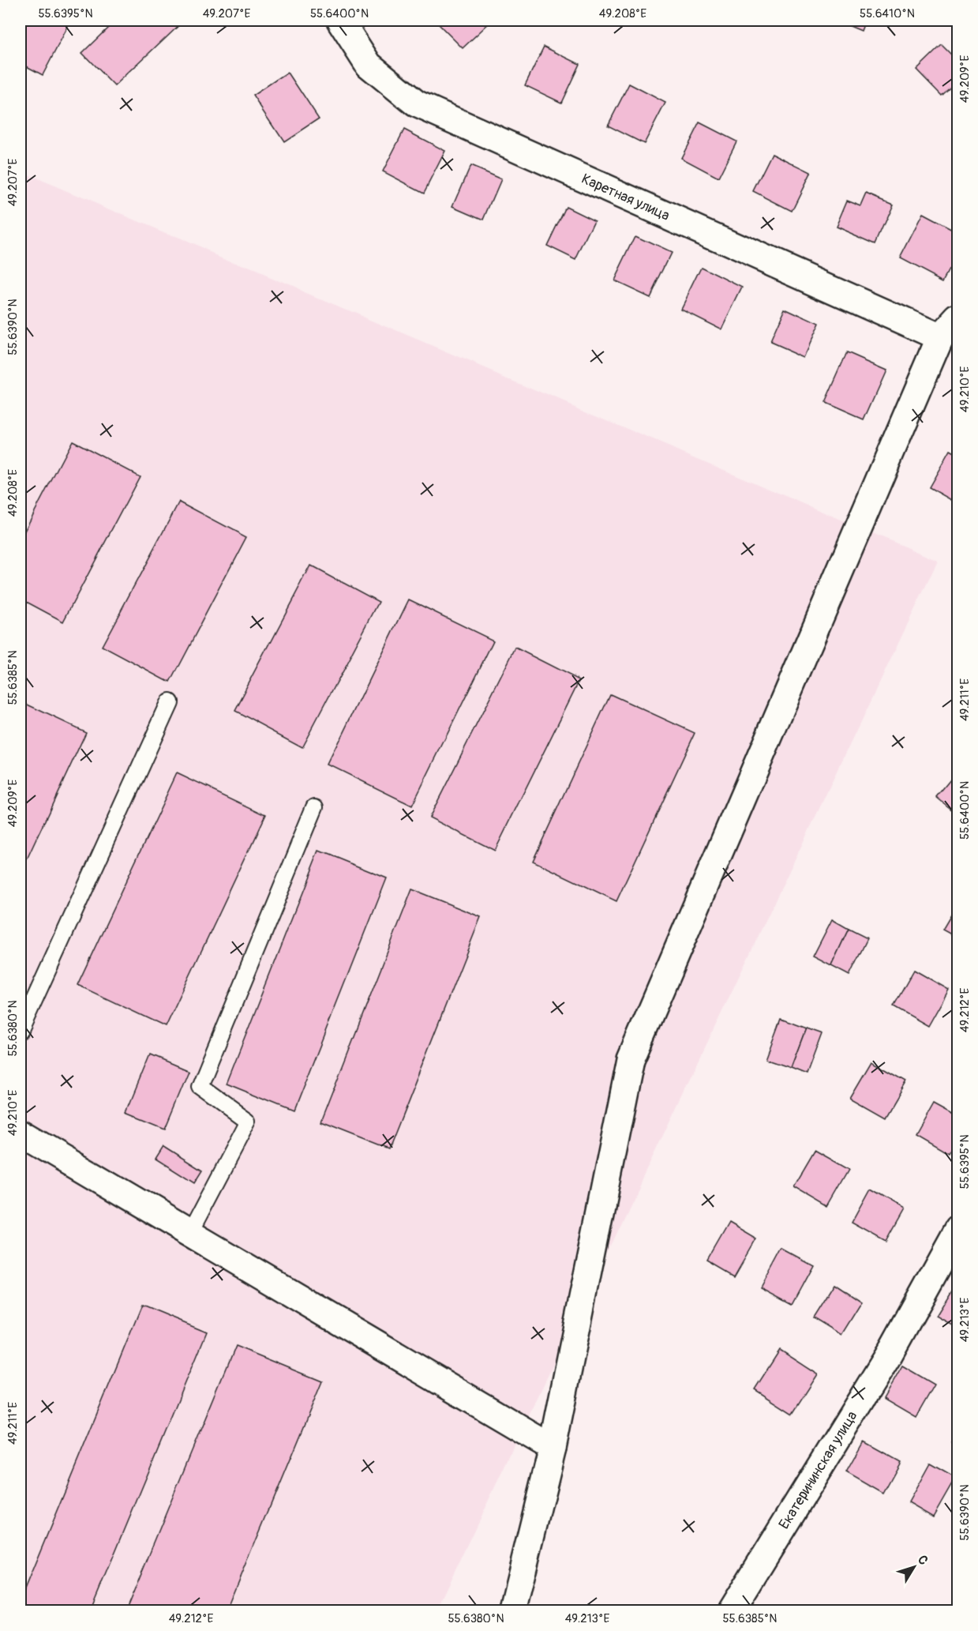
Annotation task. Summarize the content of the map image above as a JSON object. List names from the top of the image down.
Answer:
{
  "streets": {
    "street": ["Каретная улица", "Екатерининская улица"]
  },
  "north": "top right",
  "coordinates": [
    "55.6395°N",
    "49.207°E",
    "55.6400°N",
    "49.208°E",
    "55.6410°N",
    "49.209°E",
    "55.6390°N",
    "49.210°E",
    "55.6385°N",
    "49.211°E",
    "49.212°E",
    "55.6380°N",
    "49.213°E"
  ]
}
